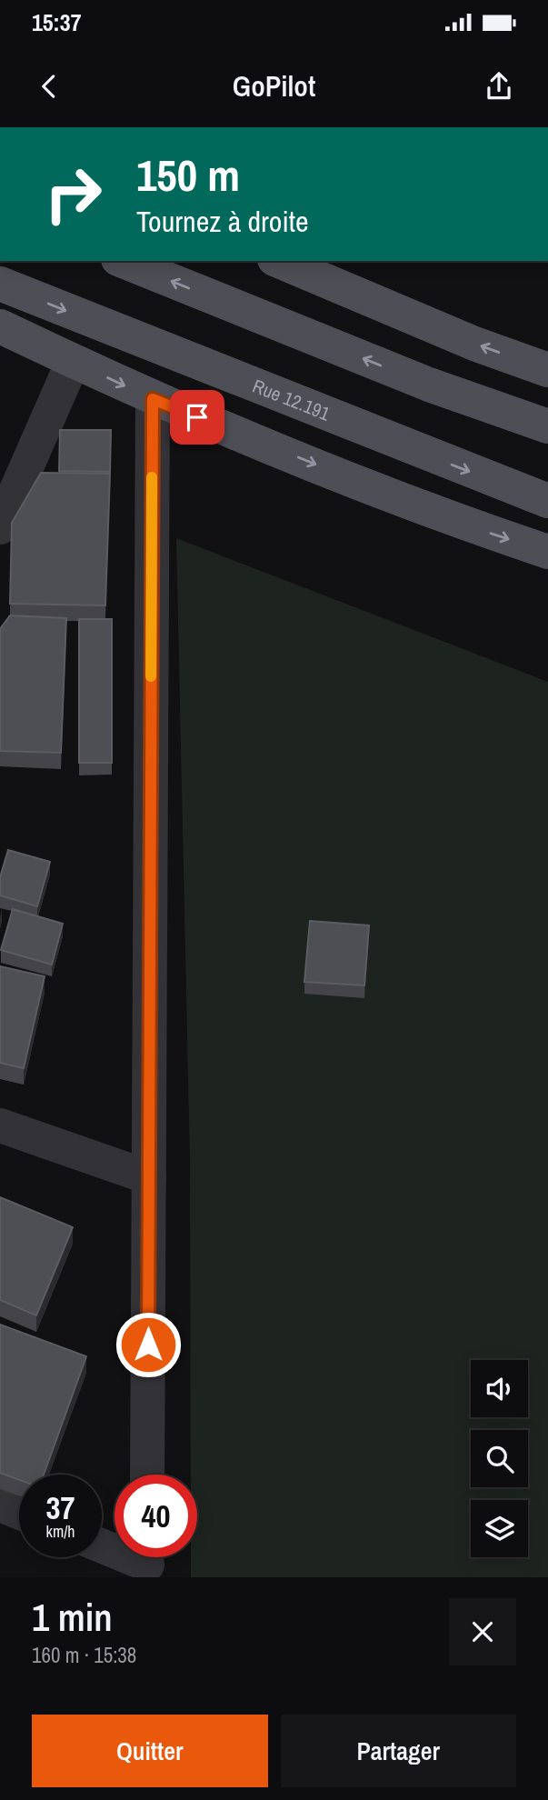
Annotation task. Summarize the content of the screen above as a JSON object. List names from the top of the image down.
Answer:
{
  "streets": {
    "main road": ["Rue 12.191"]
  },
  "page": {
    "status": "15:37",
    "header": "GoPilot",
    "turn": ["150 m", "Tournez à droite"],
    "speed": "37 km/h",
    "limit": "40",
    "heading": ["1 min", "160 m · 15:38"],
    "buttons": ["Quitter", "Partager"]
  }
}
